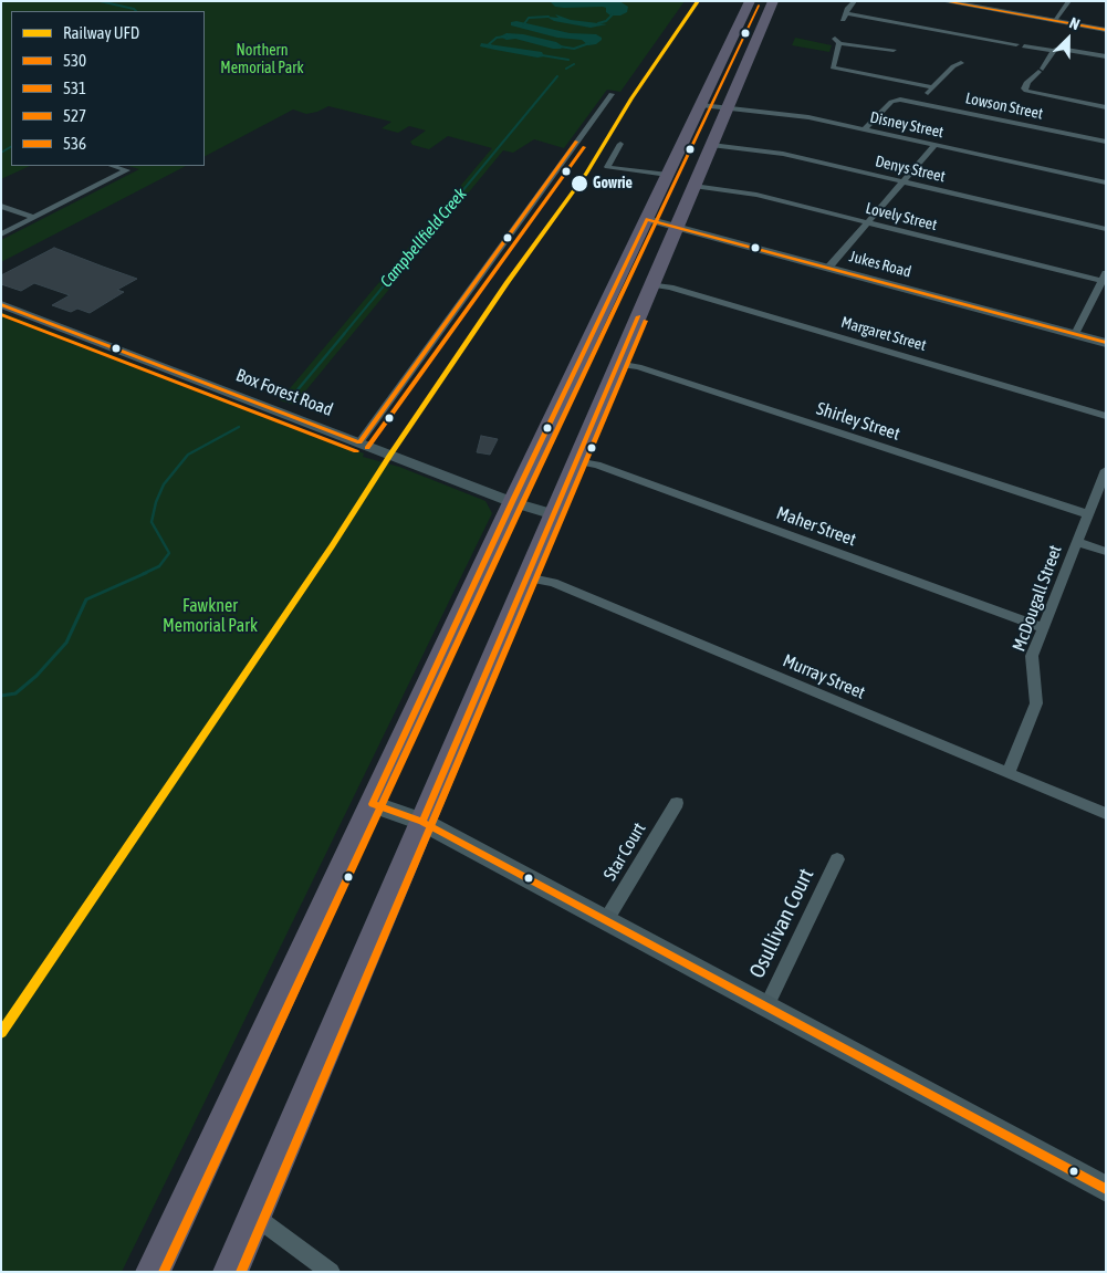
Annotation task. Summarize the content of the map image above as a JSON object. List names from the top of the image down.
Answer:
{
  "streets": {
    "street": [
      "Lowson Street",
      "Disney Street",
      "Denys Street",
      "Lovely Street",
      "Jukes Road",
      "Margaret Street",
      "Box Forest Road",
      "Shirley Street",
      "Maher Street",
      "McDougall Street",
      "Murray Street",
      "Star Court",
      "Osullivan Court"
    ]
  },
  "crossings": [
    ["Lowson Street", "Disney Street"],
    ["Shirley Street", "McDougall Street"],
    ["Maher Street", "McDougall Street"],
    ["McDougall Street", "Murray Street"]
  ],
  "water": ["Campbellfield Creek"],
  "parks": ["Northern Memorial Park", "Fawkner Memorial Park"],
  "places": ["Gowrie"],
  "lines": [
    "rail line UFD",
    "transit line 530",
    "transit line 531",
    "transit line 527",
    "transit line 536"
  ],
  "legend": [
    "Railway UFD",
    "530",
    "531",
    "527",
    "536"
  ],
  "north": "top right"
}
